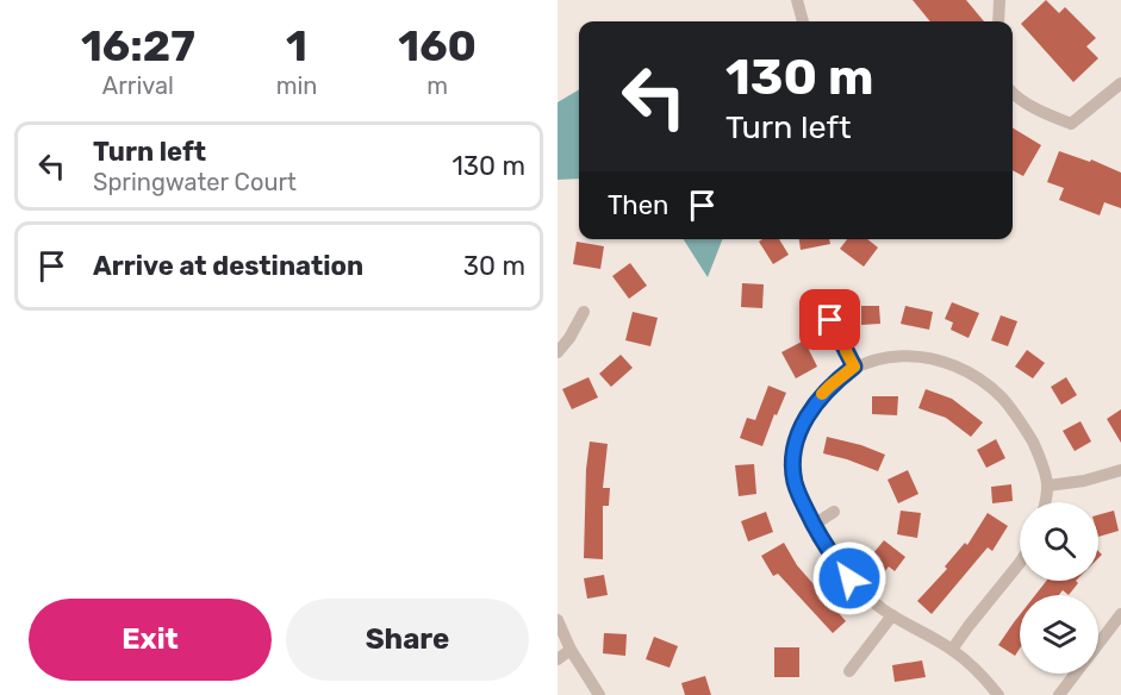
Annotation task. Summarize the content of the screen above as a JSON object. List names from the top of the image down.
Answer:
{
  "page": {
    "eta": [
      "16:27",
      "Arrival",
      "1",
      "min",
      "160",
      "m"
    ],
    "turn": ["130 m", "Turn left"],
    "list": [
      {
        "name": "Turn left",
        "note": "Springwater Court",
        "value": "130 m"
      },
      {
        "name": "Arrive at destination",
        "value": "30 m"
      }
    ],
    "then": "Then",
    "buttons": ["Exit", "Share"]
  }
}
